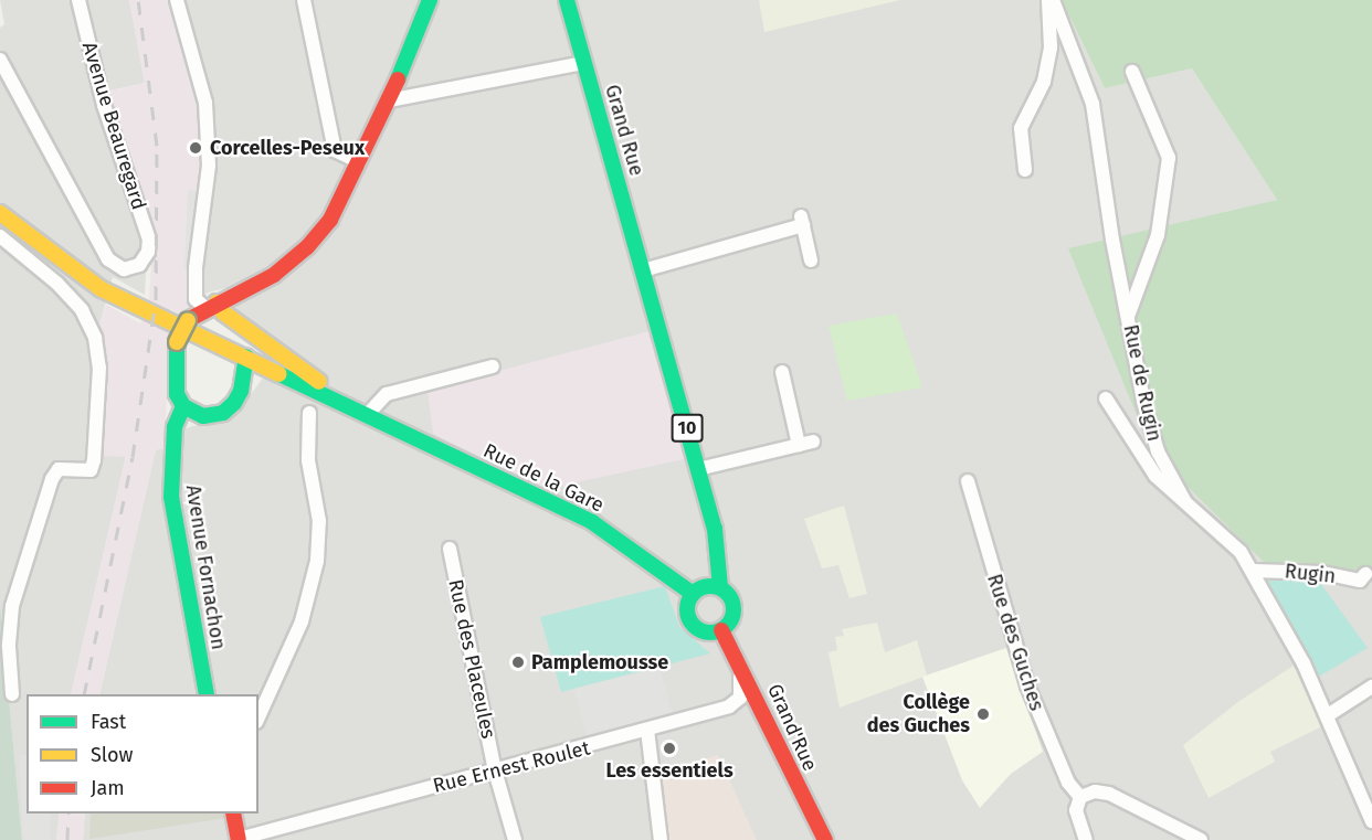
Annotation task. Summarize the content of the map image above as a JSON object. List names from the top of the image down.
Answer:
{
  "streets": {
    "main road": [
      "Grand Rue",
      "10",
      "Rue de la Gare",
      "Avenue Fornachon",
      "Grand'Rue"
    ],
    "street": [
      "Avenue Beauregard",
      "Rue de Rugin",
      "Rugin",
      "Rue des Guches",
      "Rue des Placeules",
      "Rue Ernest Roulet"
    ]
  },
  "crossings": [
    ["Grand Rue", "10"],
    ["Rue de Rugin", "Rugin"],
    ["10", "Rue de la Gare"],
    ["10", "Grand'Rue"],
    ["Rue de la Gare", "Grand'Rue"],
    ["Rue des Placeules", "Rue Ernest Roulet"],
    ["Grand'Rue", "Rue Ernest Roulet"]
  ],
  "places": [
    "Corcelles-Peseux",
    "Pamplemousse",
    "Collège des Guches",
    "Les essentiels"
  ],
  "legend": ["Fast", "Slow", "Jam"]
}
